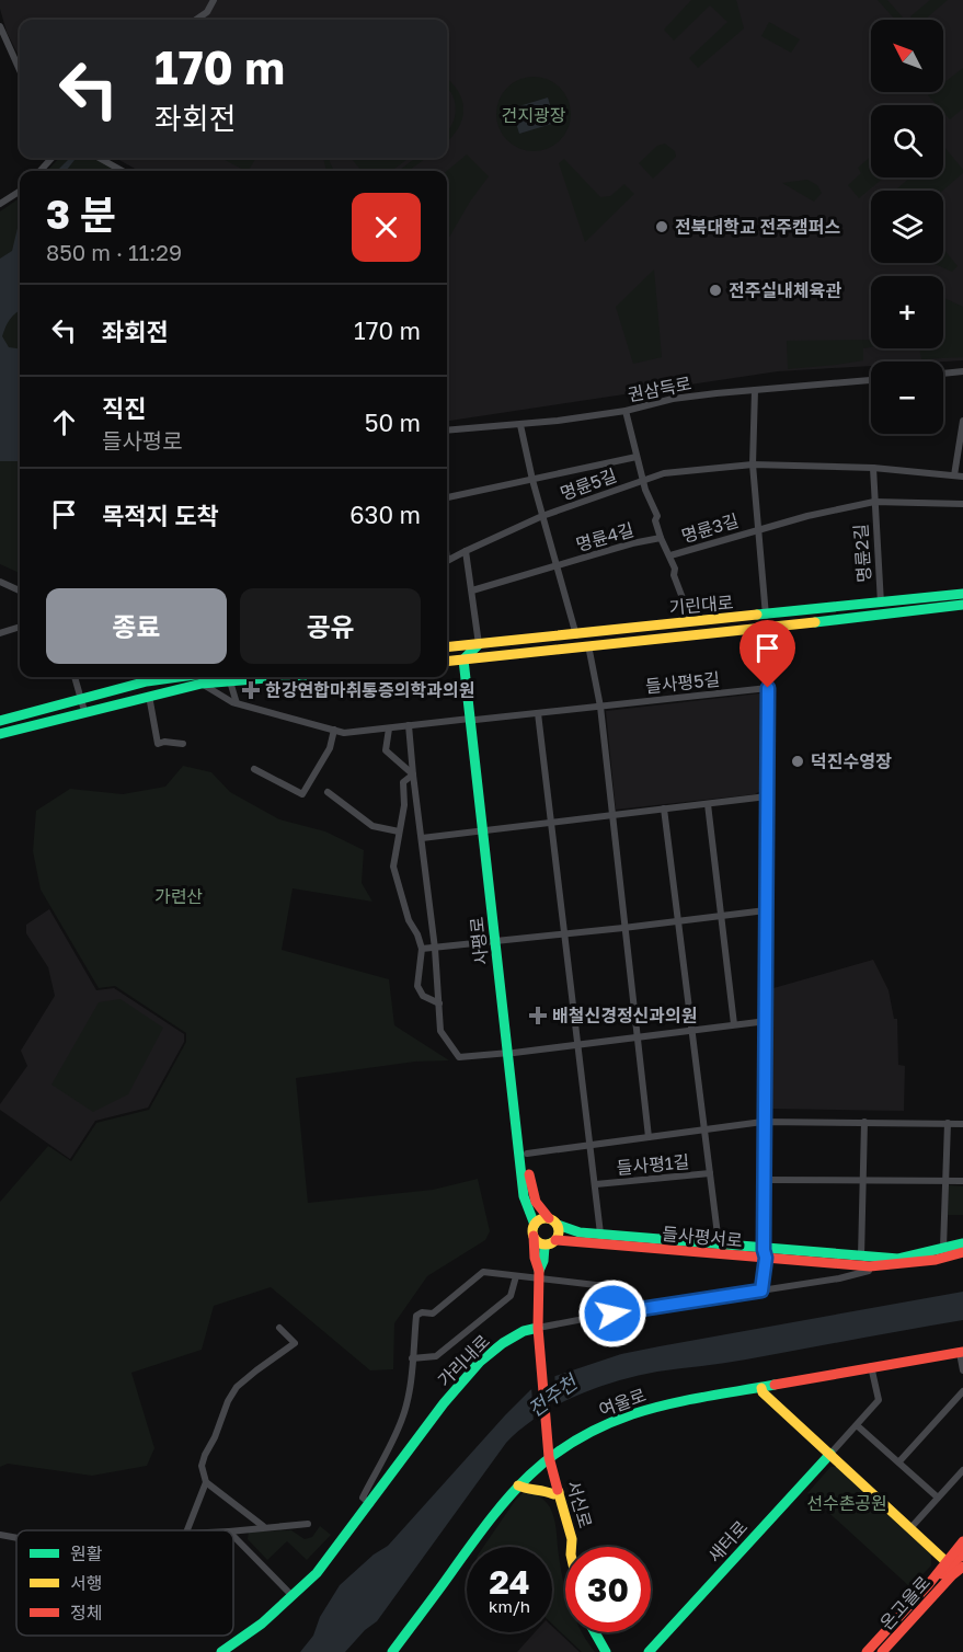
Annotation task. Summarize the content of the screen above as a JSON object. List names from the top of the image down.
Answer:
{
  "streets": {
    "street": [
      "권삼득로",
      "명륜5길",
      "명륜3길",
      "명륜4길",
      "명륜2길",
      "기린대로",
      "들사평5길",
      "사평로",
      "들사평1길",
      "들사평서로",
      "가리내로",
      "여울로",
      "서신로",
      "새터로",
      "온고을로"
    ]
  },
  "crossings": [
    ["권삼득로", "명륜5길"],
    ["권삼득로", "명륜3길"],
    ["권삼득로", "명륜4길"],
    ["명륜5길", "명륜4길"],
    ["명륜5길", "기린대로"],
    ["명륜3길", "명륜4길"],
    ["명륜3길", "명륜2길"],
    ["명륜3길", "기린대로"],
    ["명륜3길", "들사평5길"],
    ["명륜3길", "들사평1길"],
    ["명륜3길", "들사평서로"],
    ["명륜3길", "가리내로"],
    ["명륜4길", "기린대로"],
    ["명륜2길", "기린대로"],
    ["기린대로", "사평로"],
    ["들사평5길", "사평로"],
    ["들사평5길", "들사평1길"],
    ["사평로", "들사평1길"],
    ["사평로", "들사평서로"],
    ["사평로", "가리내로"],
    ["사평로", "서신로"],
    ["들사평서로", "가리내로"],
    ["여울로", "서신로"],
    ["여울로", "새터로"]
  ],
  "water": ["전주천"],
  "parks": ["건지광장", "가련산", "선수촌공원"],
  "places": {
    "other": ["전북대학교 전주캠퍼스", "전주실내체육관", "덕진수영장"],
    "health": ["한강연합마취통증의학과의원", "배철신경정신과의원"]
  },
  "legend": ["원활", "서행", "정체"],
  "north": "top left",
  "page": {
    "map_buttons": ["+", "−"],
    "turn": ["170 m", "좌회전"],
    "heading": ["3 분", "850 m · 11:29"],
    "list": [
      {
        "name": "좌회전",
        "value": "170 m"
      },
      {
        "name": "직진",
        "note": "들사평로",
        "value": "50 m"
      },
      {
        "name": "목적지 도착",
        "value": "630 m"
      }
    ],
    "buttons": ["종료", "공유"],
    "speed": "24 km/h",
    "limit": "30"
  }
}
